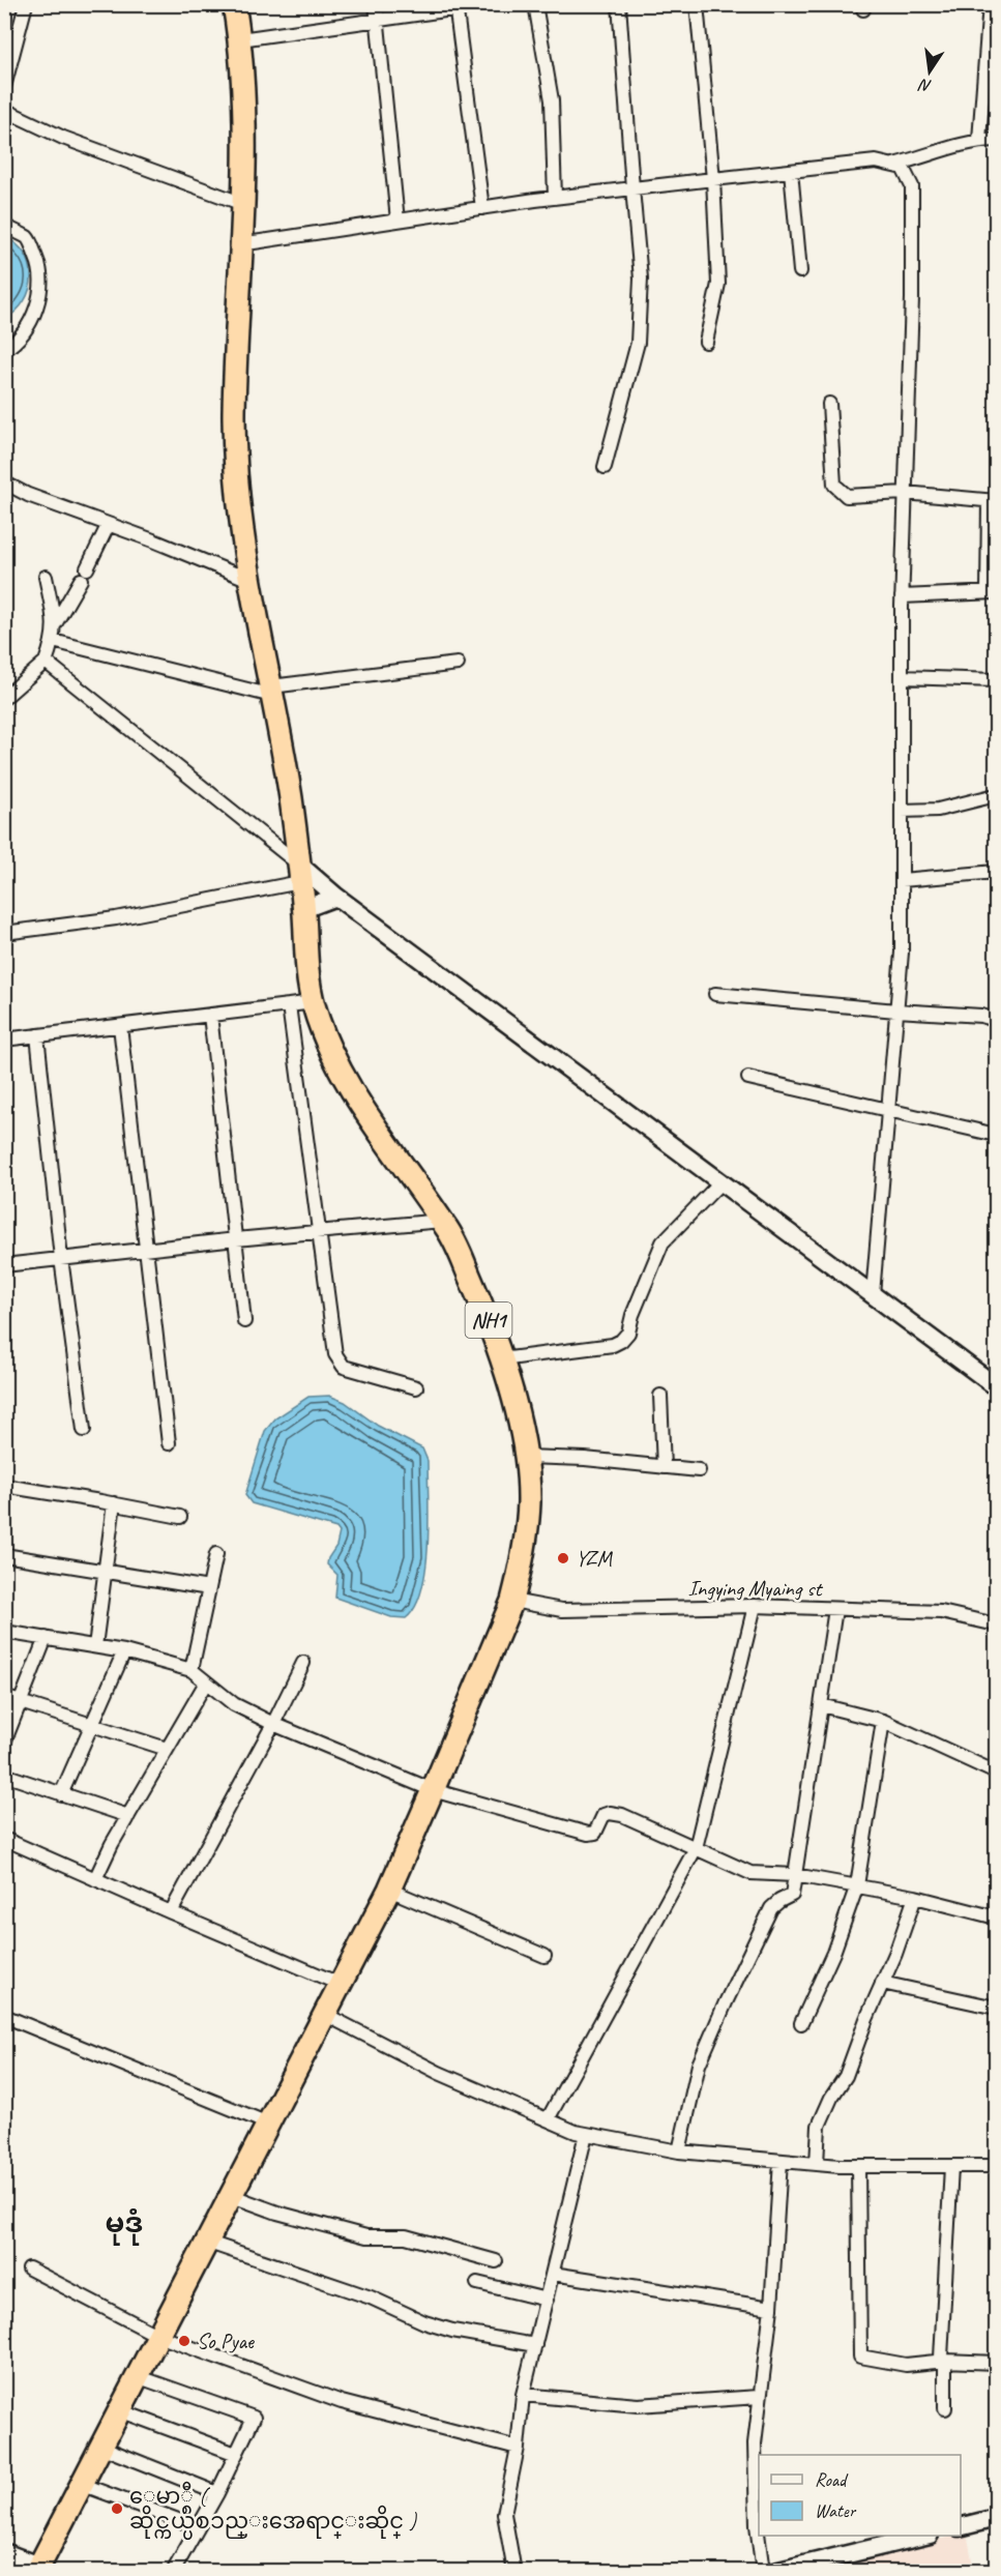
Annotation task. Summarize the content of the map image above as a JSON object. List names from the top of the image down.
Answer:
{
  "streets": {
    "highway": ["NH1"],
    "street": ["Ingying Myaing st"]
  },
  "crossings": [
    ["NH1", "Ingying Myaing st"]
  ],
  "districts": ["မုဒုံ"],
  "places": ["YZM", "So Pyae", "ေမာ္စီ ( ဆိုင္ကယ္ပစၥည္းအေရာင္းဆိုင္ )"],
  "legend": ["Road", "Water"],
  "north": "bottom"
}
